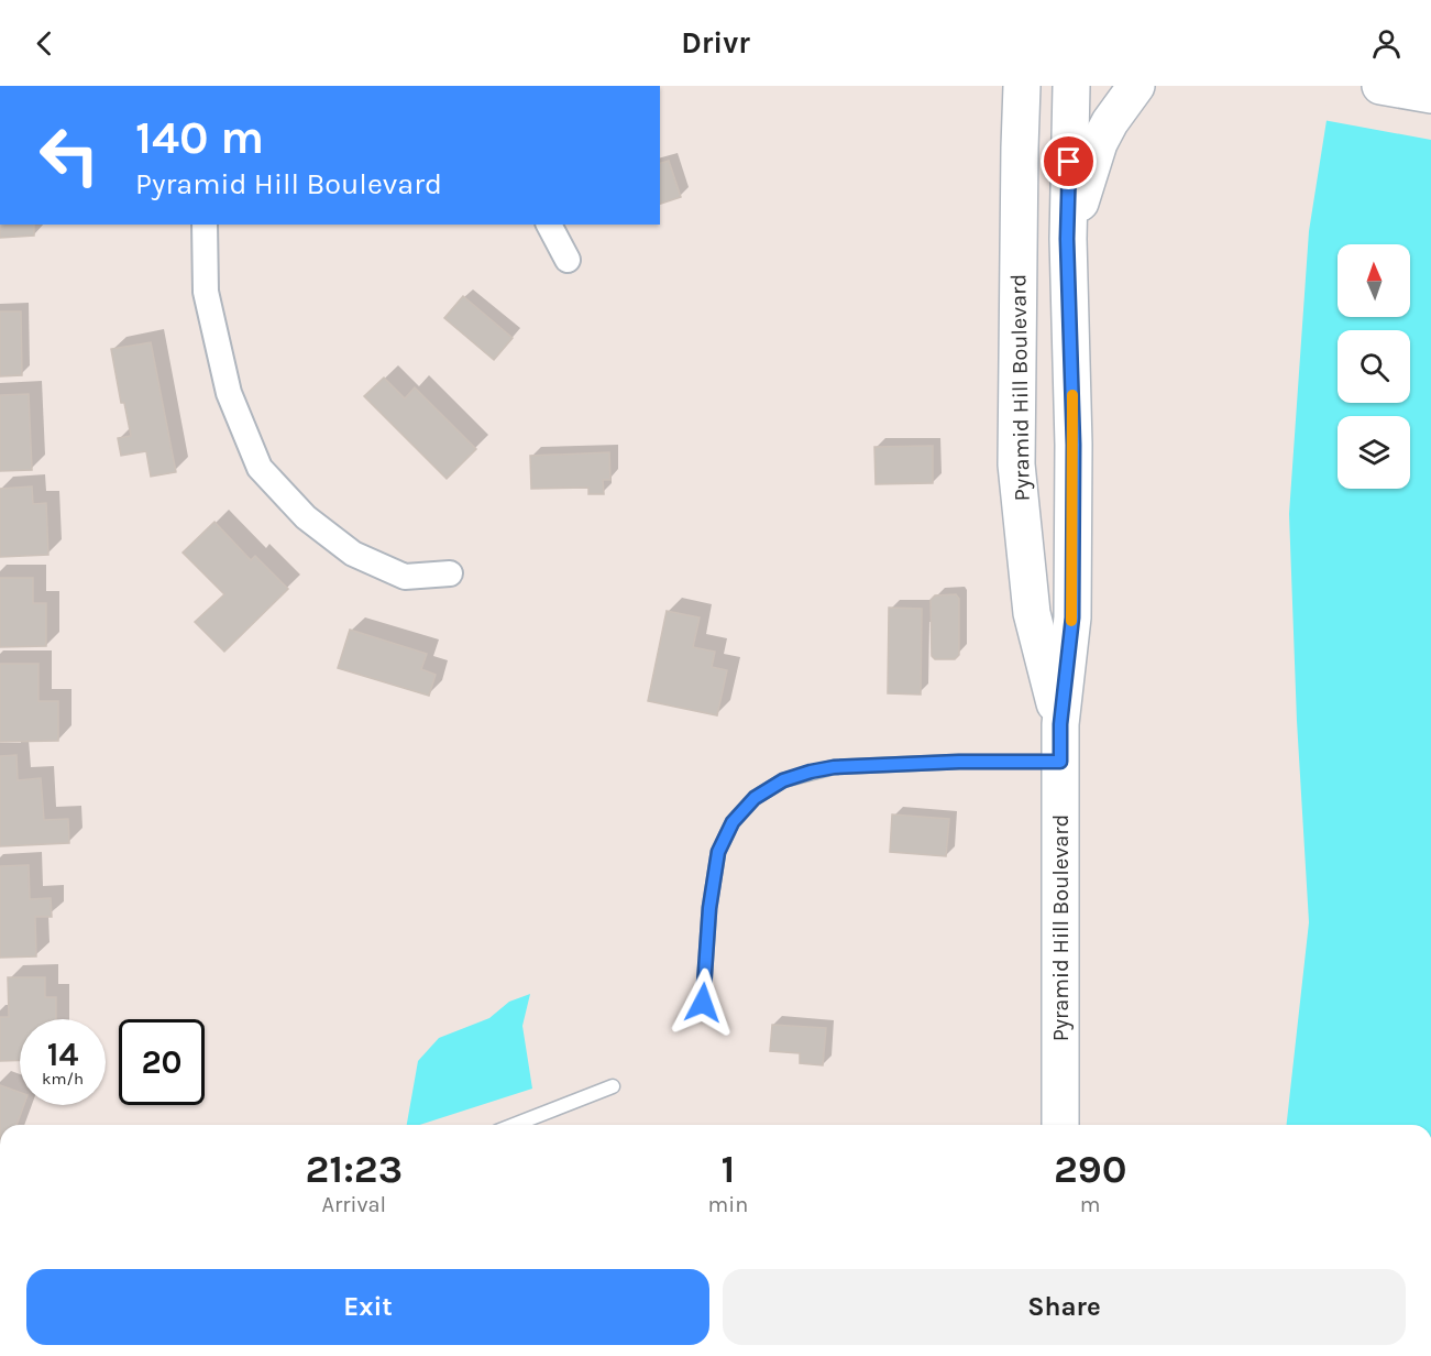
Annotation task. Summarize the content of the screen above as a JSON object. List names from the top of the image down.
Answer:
{
  "streets": {
    "main road": ["Pyramid Hill Boulevard"]
  },
  "north": "top",
  "page": {
    "header": "Drivr",
    "turn": ["140 m", "Pyramid Hill Boulevard"],
    "speed": "14 km/h",
    "limit": "20",
    "eta": [
      "21:23",
      "Arrival",
      "1",
      "min",
      "290",
      "m"
    ],
    "buttons": ["Exit", "Share"]
  }
}
